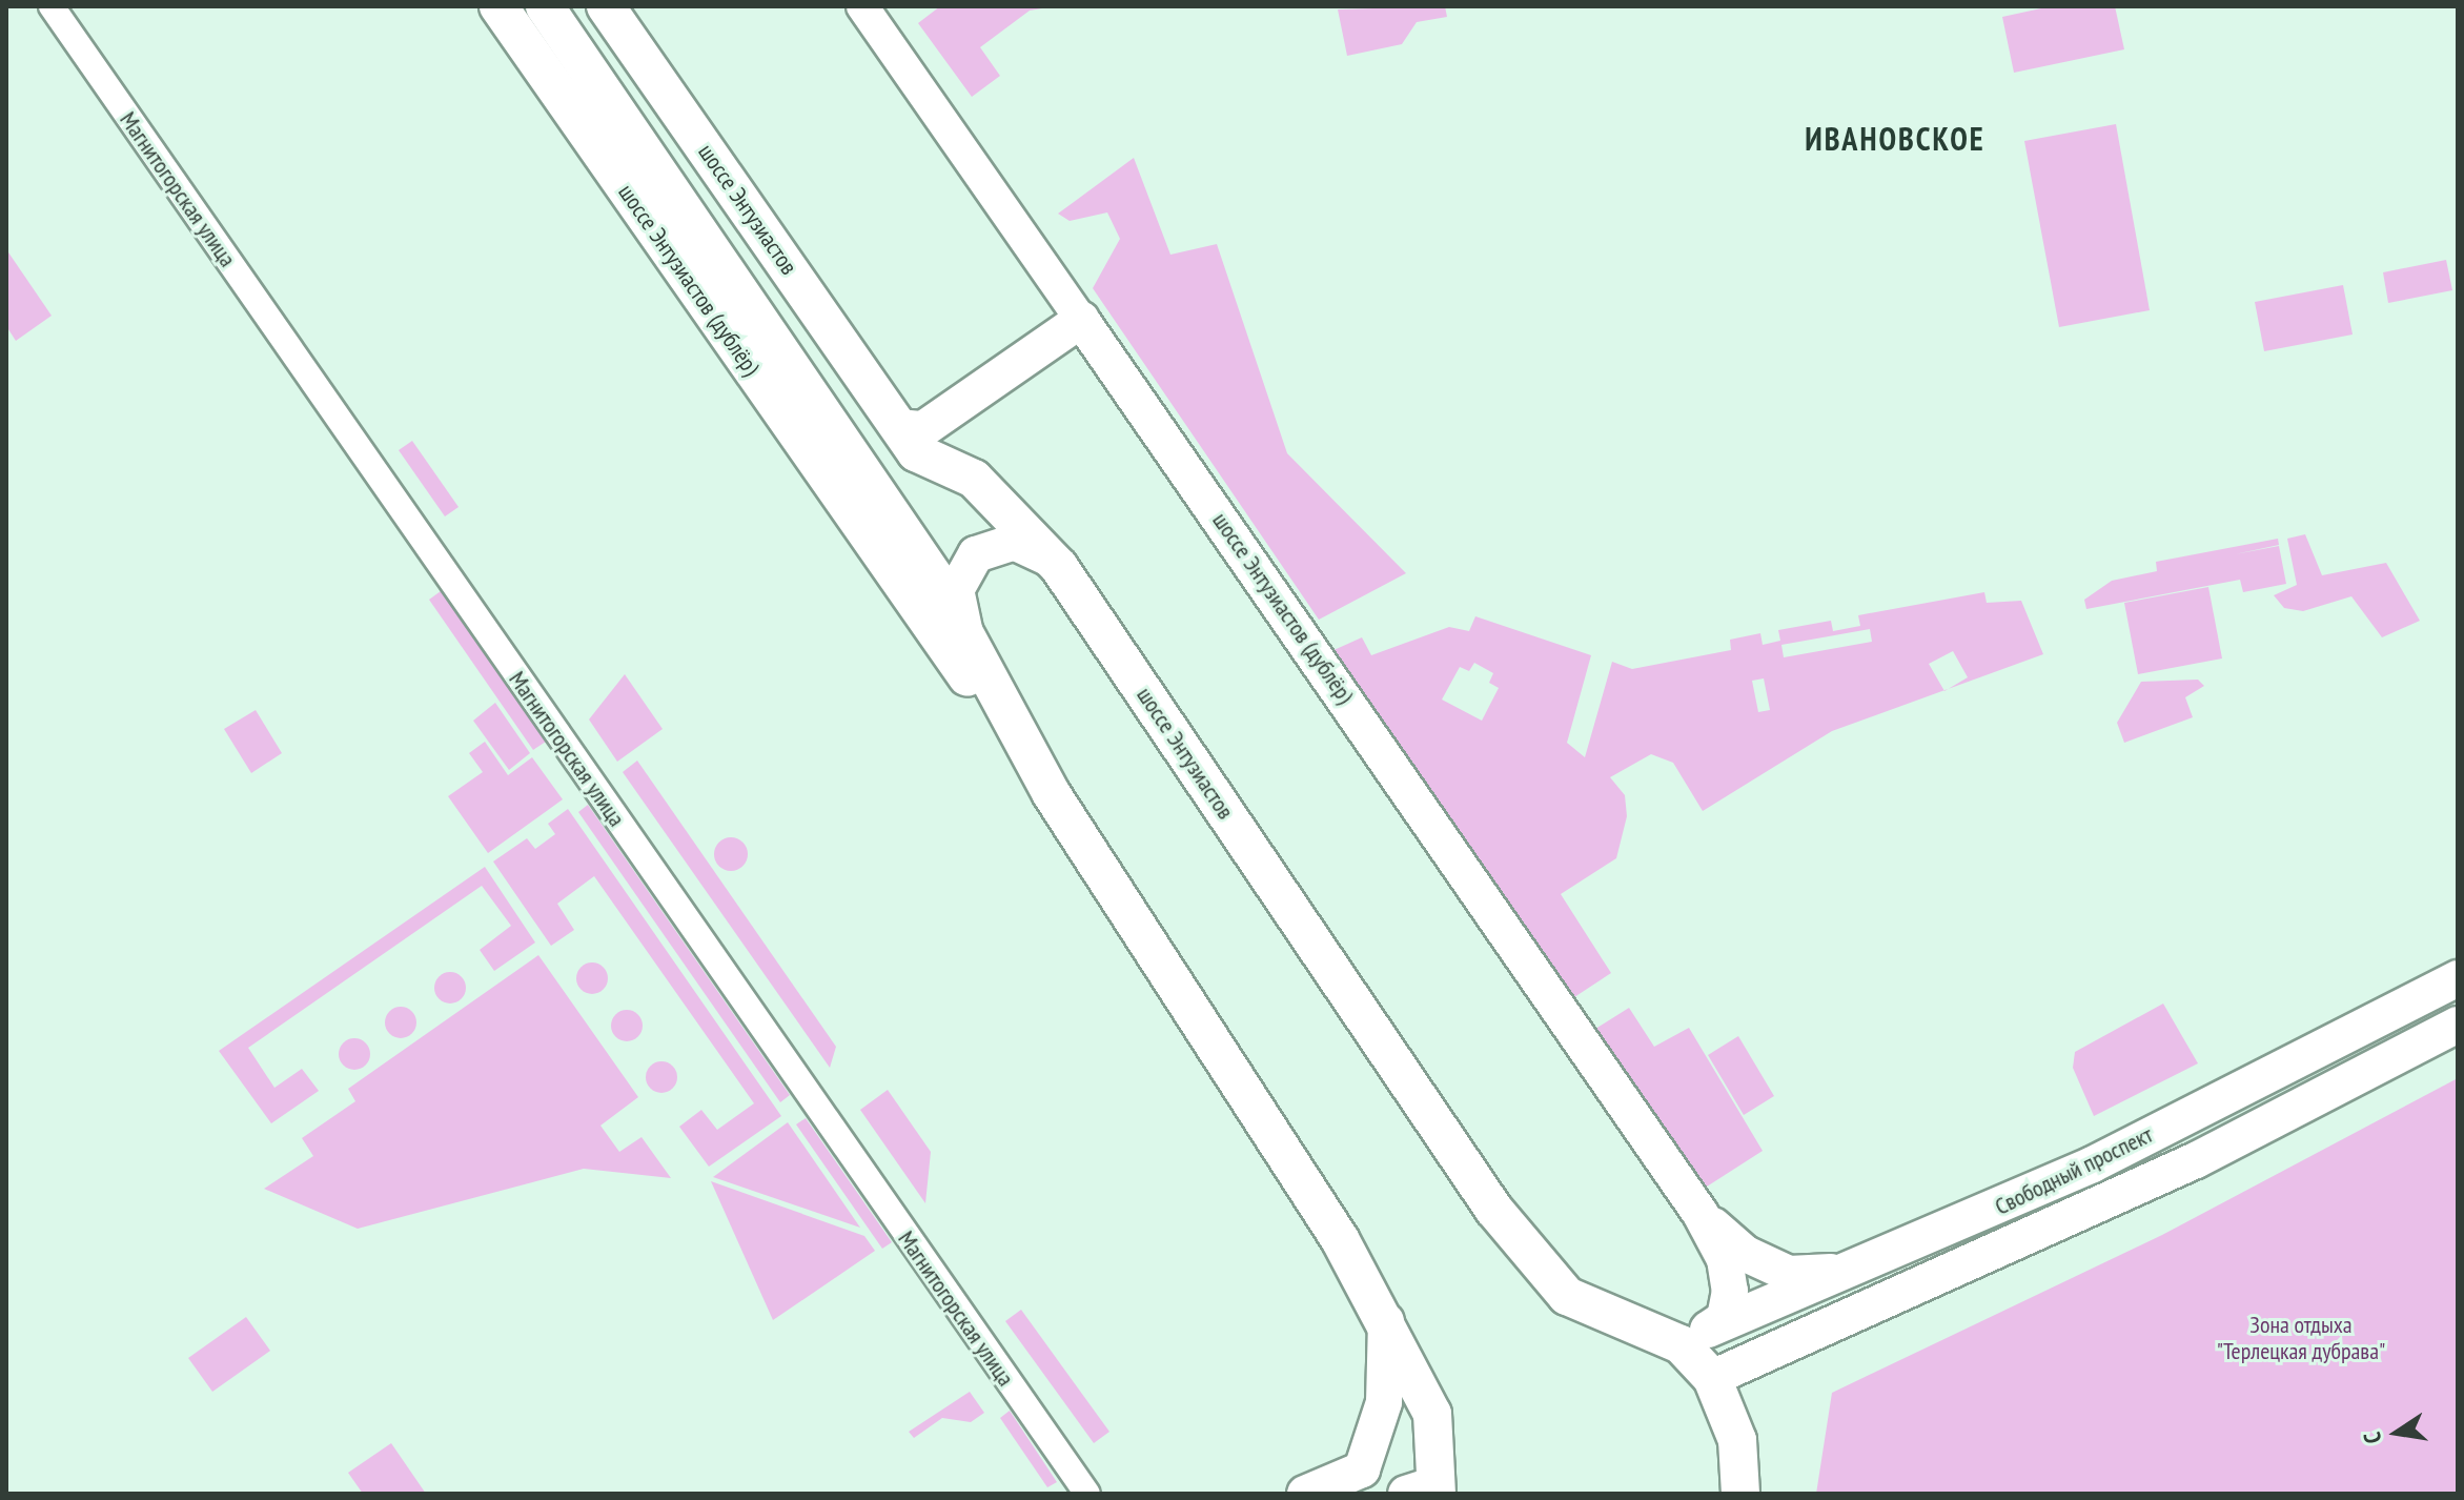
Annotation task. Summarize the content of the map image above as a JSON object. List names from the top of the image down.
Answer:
{
  "streets": {
    "main road": ["шоссе Энтузиастов", "шоссе Энтузиастов (дублёр)", "Свободный проспект"],
    "street": ["Магнитогорская улица"]
  },
  "crossings": [
    ["шоссе Энтузиастов", "шоссе Энтузиастов (дублёр)"],
    ["шоссе Энтузиастов", "Свободный проспект"],
    ["шоссе Энтузиастов (дублёр)", "Свободный проспект"]
  ],
  "districts": ["ИВАНОВСКОЕ"],
  "parks": ["Зона отдыха \"Терлецкая дубрава\""],
  "north": "left"
}
